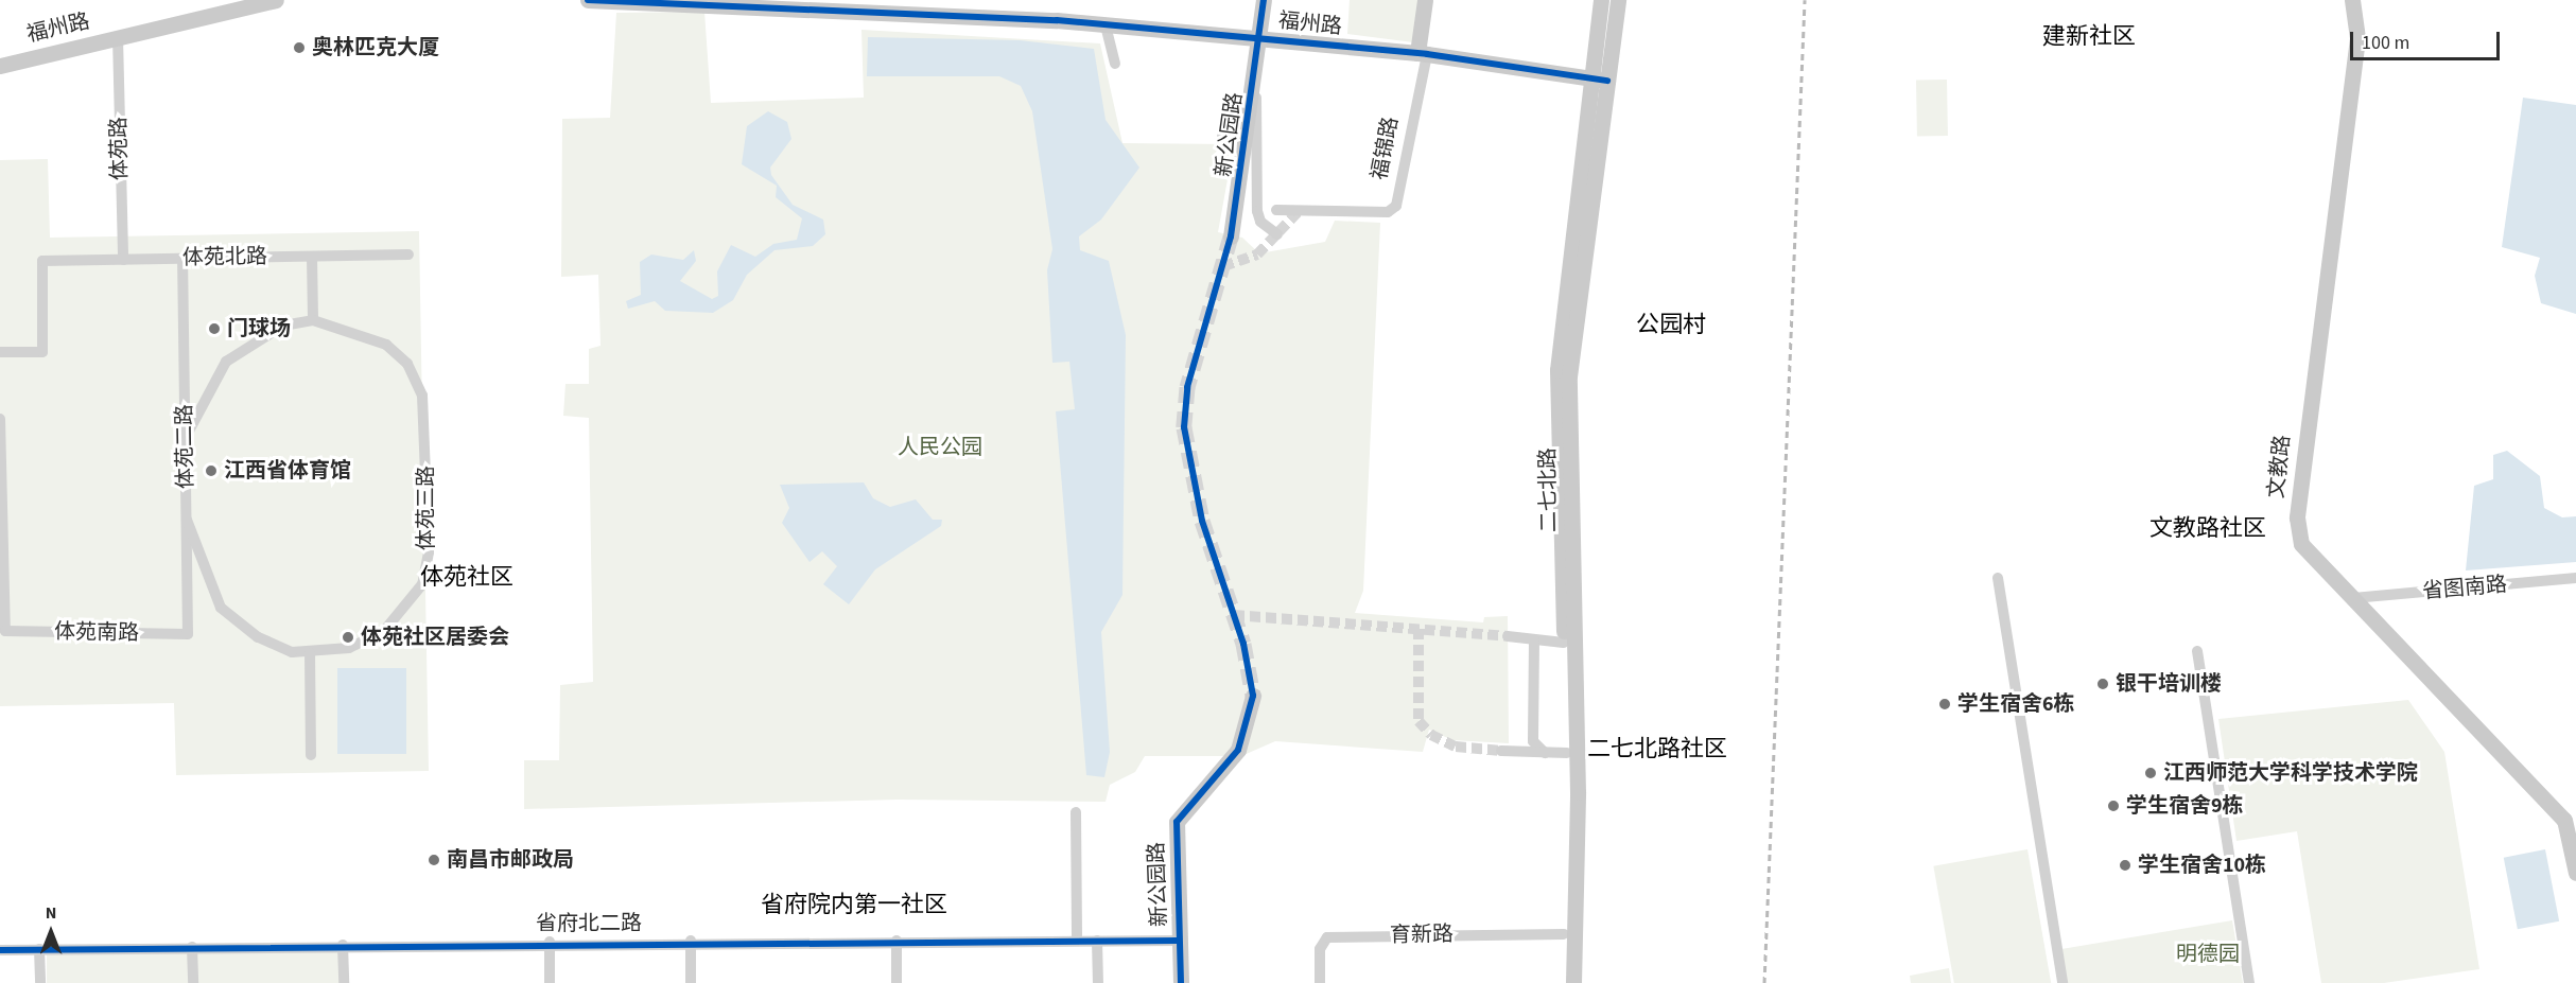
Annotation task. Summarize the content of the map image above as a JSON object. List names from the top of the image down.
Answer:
{
  "streets": {
    "street": [
      "福州路",
      "新公园路",
      "体苑路",
      "福锦路",
      "体苑北路",
      "体苑二路",
      "文教路",
      "二七北路",
      "体苑三路",
      "省图南路",
      "体苑南路",
      "省府北二路",
      "育新路"
    ]
  },
  "crossings": [
    ["福州路", "新公园路"],
    ["福州路", "体苑路"],
    ["福州路", "福锦路"],
    ["福州路", "二七北路"],
    ["新公园路", "省府北二路"],
    ["体苑路", "体苑北路"],
    ["体苑北路", "体苑二路"],
    ["体苑二路", "体苑南路"],
    ["文教路", "省图南路"],
    ["二七北路", "育新路"]
  ],
  "districts": [
    "建新社区",
    "公园村",
    "文教路社区",
    "体苑社区",
    "二七北路社区",
    "省府院内第一社区"
  ],
  "parks": ["人民公园", "明德园"],
  "places": [
    "奥林匹克大厦",
    "门球场",
    "江西省体育馆",
    "体苑社区居委会",
    "银干培训楼",
    "学生宿舍6栋",
    "江西师范大学科学技术学院",
    "学生宿舍9栋",
    "南昌市邮政局",
    "学生宿舍10栋"
  ],
  "scale_bar": "100 m",
  "north": "top"
}
